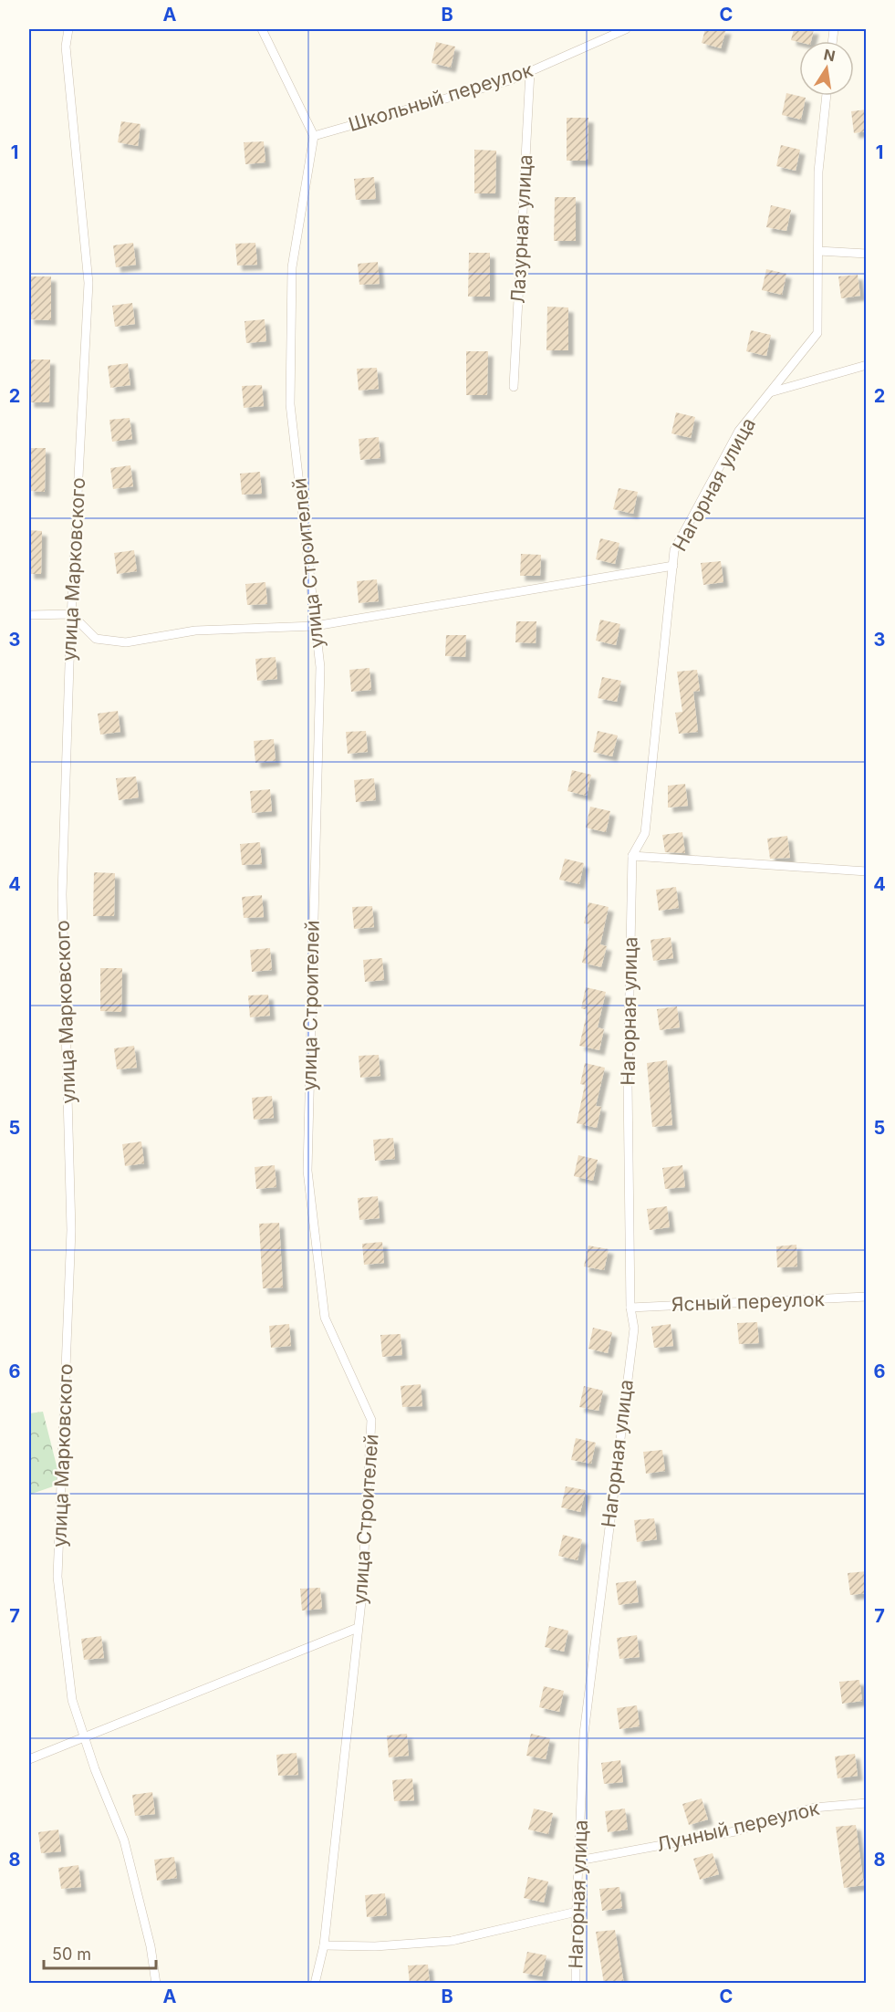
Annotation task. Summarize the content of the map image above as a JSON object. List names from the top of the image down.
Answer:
{
  "streets": {
    "lane": [
      "Школьный переулок",
      "Лазурная улица",
      "Нагорная улица",
      "улица Строителей",
      "улица Марковского",
      "Ясный переулок",
      "Лунный переулок"
    ]
  },
  "crossings": [
    ["Школьный переулок", "Лазурная улица"],
    ["Школьный переулок", "улица Строителей"],
    ["Нагорная улица", "Ясный переулок"],
    ["Нагорная улица", "Лунный переулок"]
  ],
  "scale_bar": "50 m",
  "north": "top",
  "grid": {
    "columns": ["A", "B", "C"],
    "rows": [
      "1",
      "2",
      "3",
      "4",
      "5",
      "6",
      "7",
      "8"
    ]
  }
}
